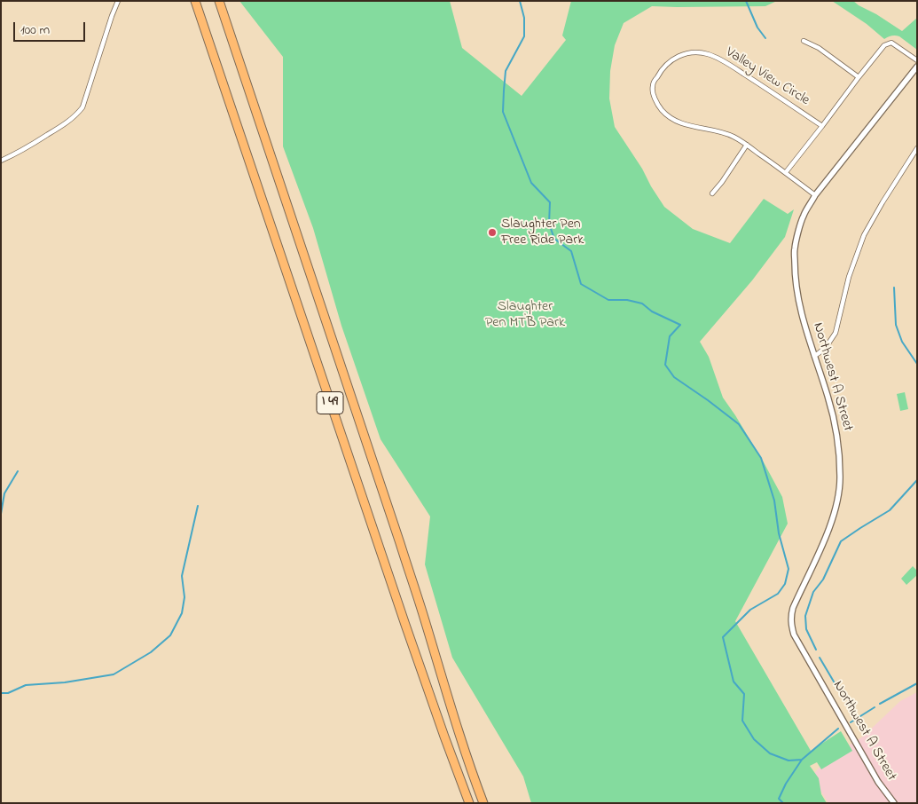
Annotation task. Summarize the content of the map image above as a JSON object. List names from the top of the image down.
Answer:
{
  "streets": {
    "highway": ["I 49"],
    "street": ["Valley View Circle", "Northwest A Street"]
  },
  "crossings": [
    ["Valley View Circle", "Northwest A Street"]
  ],
  "parks": ["Slaughter Pen MTB Park"],
  "places": ["Slaughter Pen Free Ride Park"],
  "scale_bar": "100 m"
}
